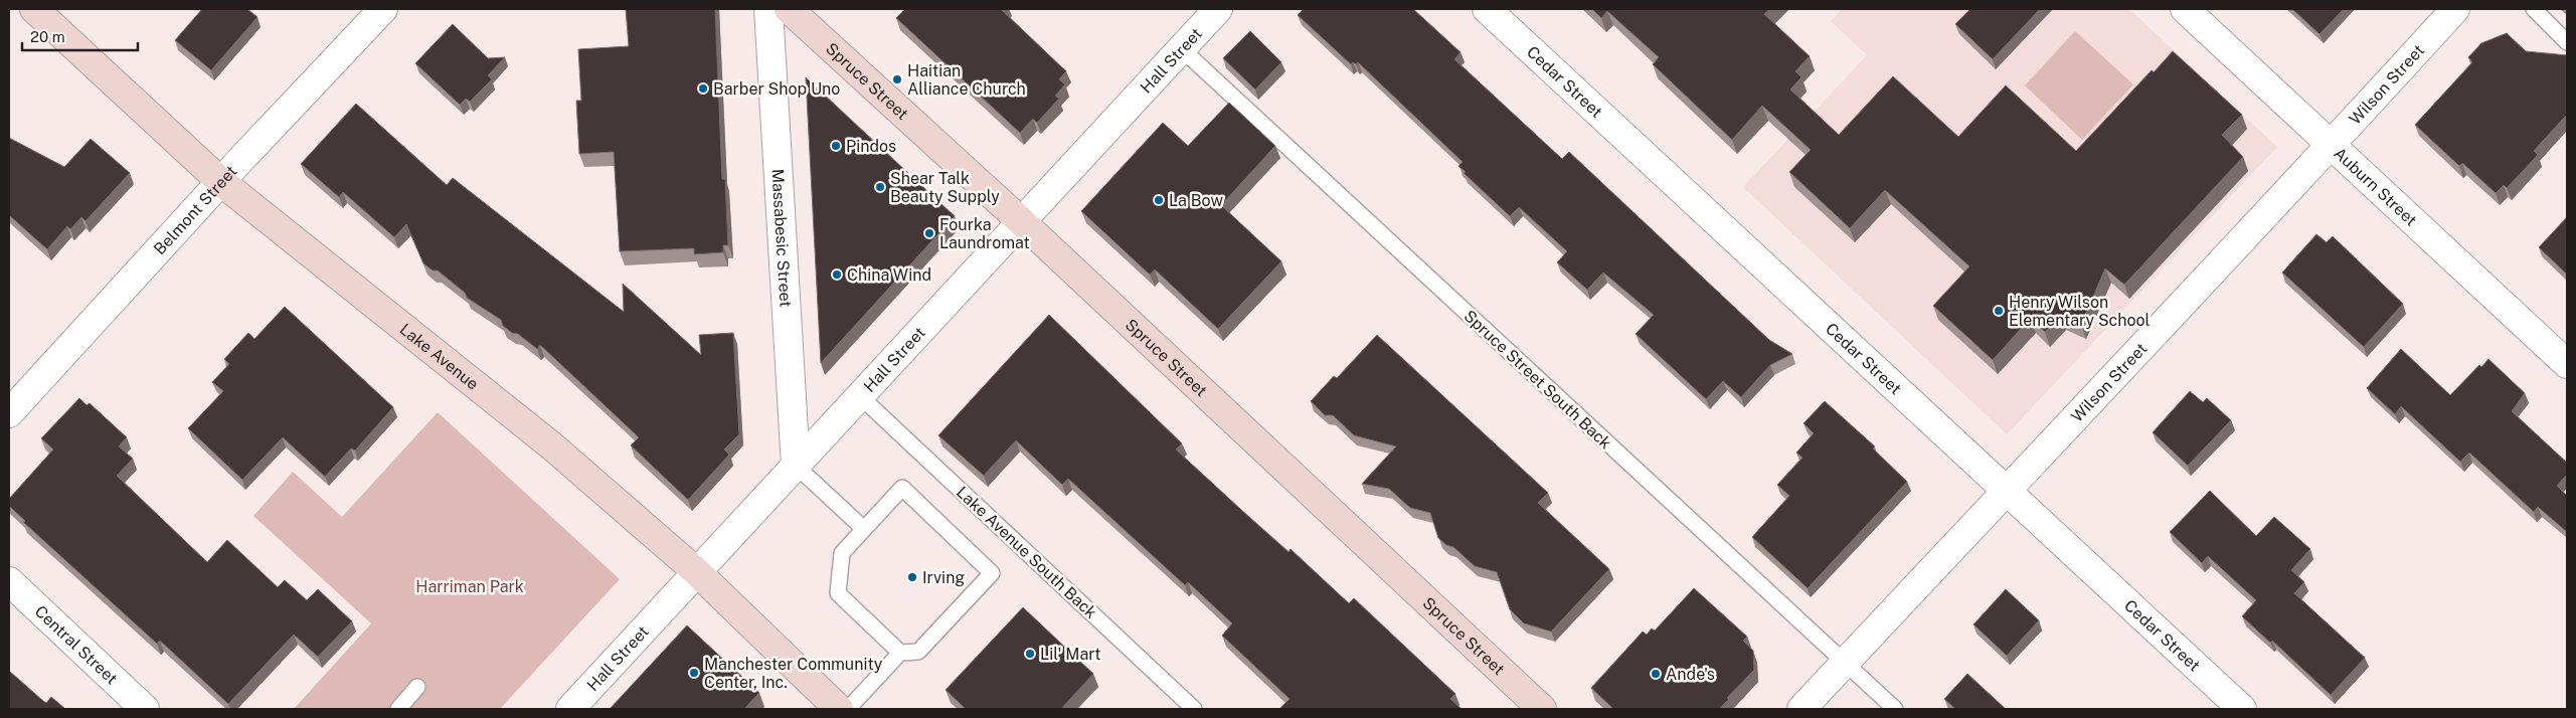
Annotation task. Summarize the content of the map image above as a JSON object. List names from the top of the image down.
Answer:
{
  "streets": {
    "street": [
      "Hall Street",
      "Spruce Street",
      "Cedar Street",
      "Wilson Street",
      "Auburn Street",
      "Belmont Street",
      "Massabesic Street",
      "Lake Avenue",
      "Central Street"
    ],
    "lane": ["Spruce Street South Back", "Lake Avenue South Back"]
  },
  "crossings": [
    ["Hall Street", "Spruce Street"],
    ["Hall Street", "Massabesic Street"],
    ["Hall Street", "Lake Avenue"],
    ["Hall Street", "Spruce Street South Back"],
    ["Hall Street", "Lake Avenue South Back"],
    ["Cedar Street", "Wilson Street"],
    ["Wilson Street", "Auburn Street"],
    ["Wilson Street", "Spruce Street South Back"],
    ["Belmont Street", "Lake Avenue"]
  ],
  "parks": ["Harriman Park"],
  "places": [
    "Haitian Alliance Church",
    "Barber Shop Uno",
    "Pindos",
    "Shear Talk Beauty Supply",
    "La Bow",
    "Fourka Laundromat",
    "China Wind",
    "Henry Wilson Elementary School",
    "Irving",
    "Lil' Mart",
    "Manchester Community Center, Inc.",
    "Ande's"
  ],
  "scale_bar": "20 m"
}
